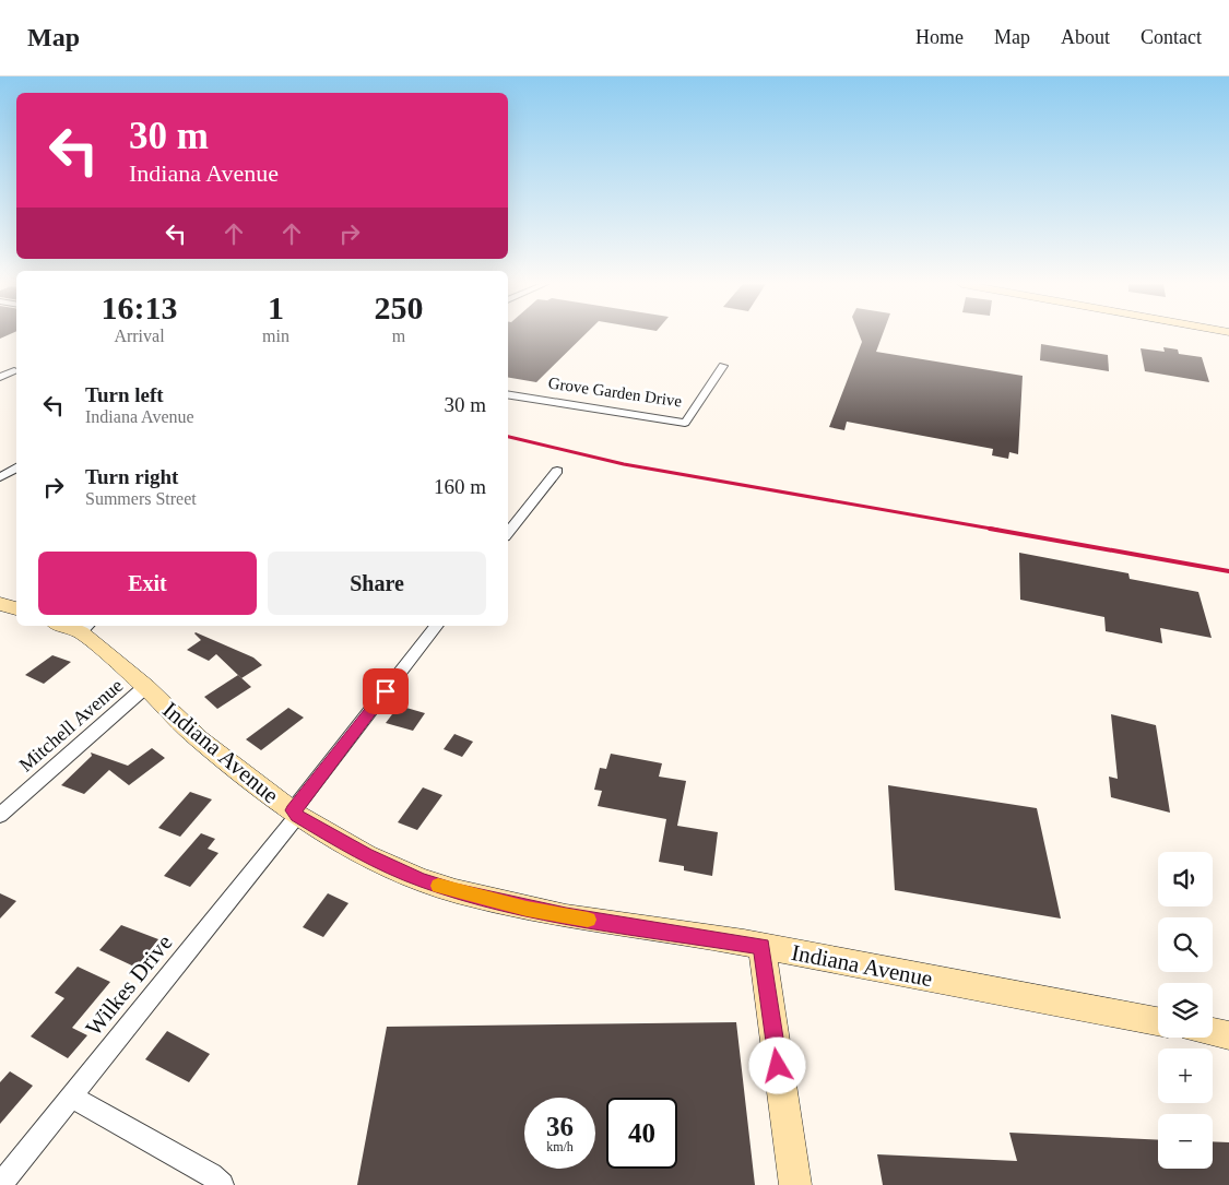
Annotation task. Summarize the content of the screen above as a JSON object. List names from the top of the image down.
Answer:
{
  "streets": {
    "main road": ["Indiana Avenue"],
    "street": ["Grove Garden Drive", "Mitchell Avenue", "Wilkes Drive"]
  },
  "crossings": [
    ["Mitchell Avenue", "Indiana Avenue"],
    ["Indiana Avenue", "Wilkes Drive"]
  ],
  "page": {
    "header": "Map",
    "nav": [
      "Home",
      "Map",
      "About",
      "Contact"
    ],
    "turn": ["30 m", "Indiana Avenue"],
    "eta": [
      "16:13",
      "Arrival",
      "1",
      "min",
      "250",
      "m"
    ],
    "list": [
      {
        "name": "Turn left",
        "note": "Indiana Avenue",
        "value": "30 m"
      },
      {
        "name": "Turn right",
        "note": "Summers Street",
        "value": "160 m"
      }
    ],
    "buttons": ["Exit", "Share"],
    "map_buttons": ["+", "−"],
    "speed": "36 km/h",
    "limit": "40"
  }
}
